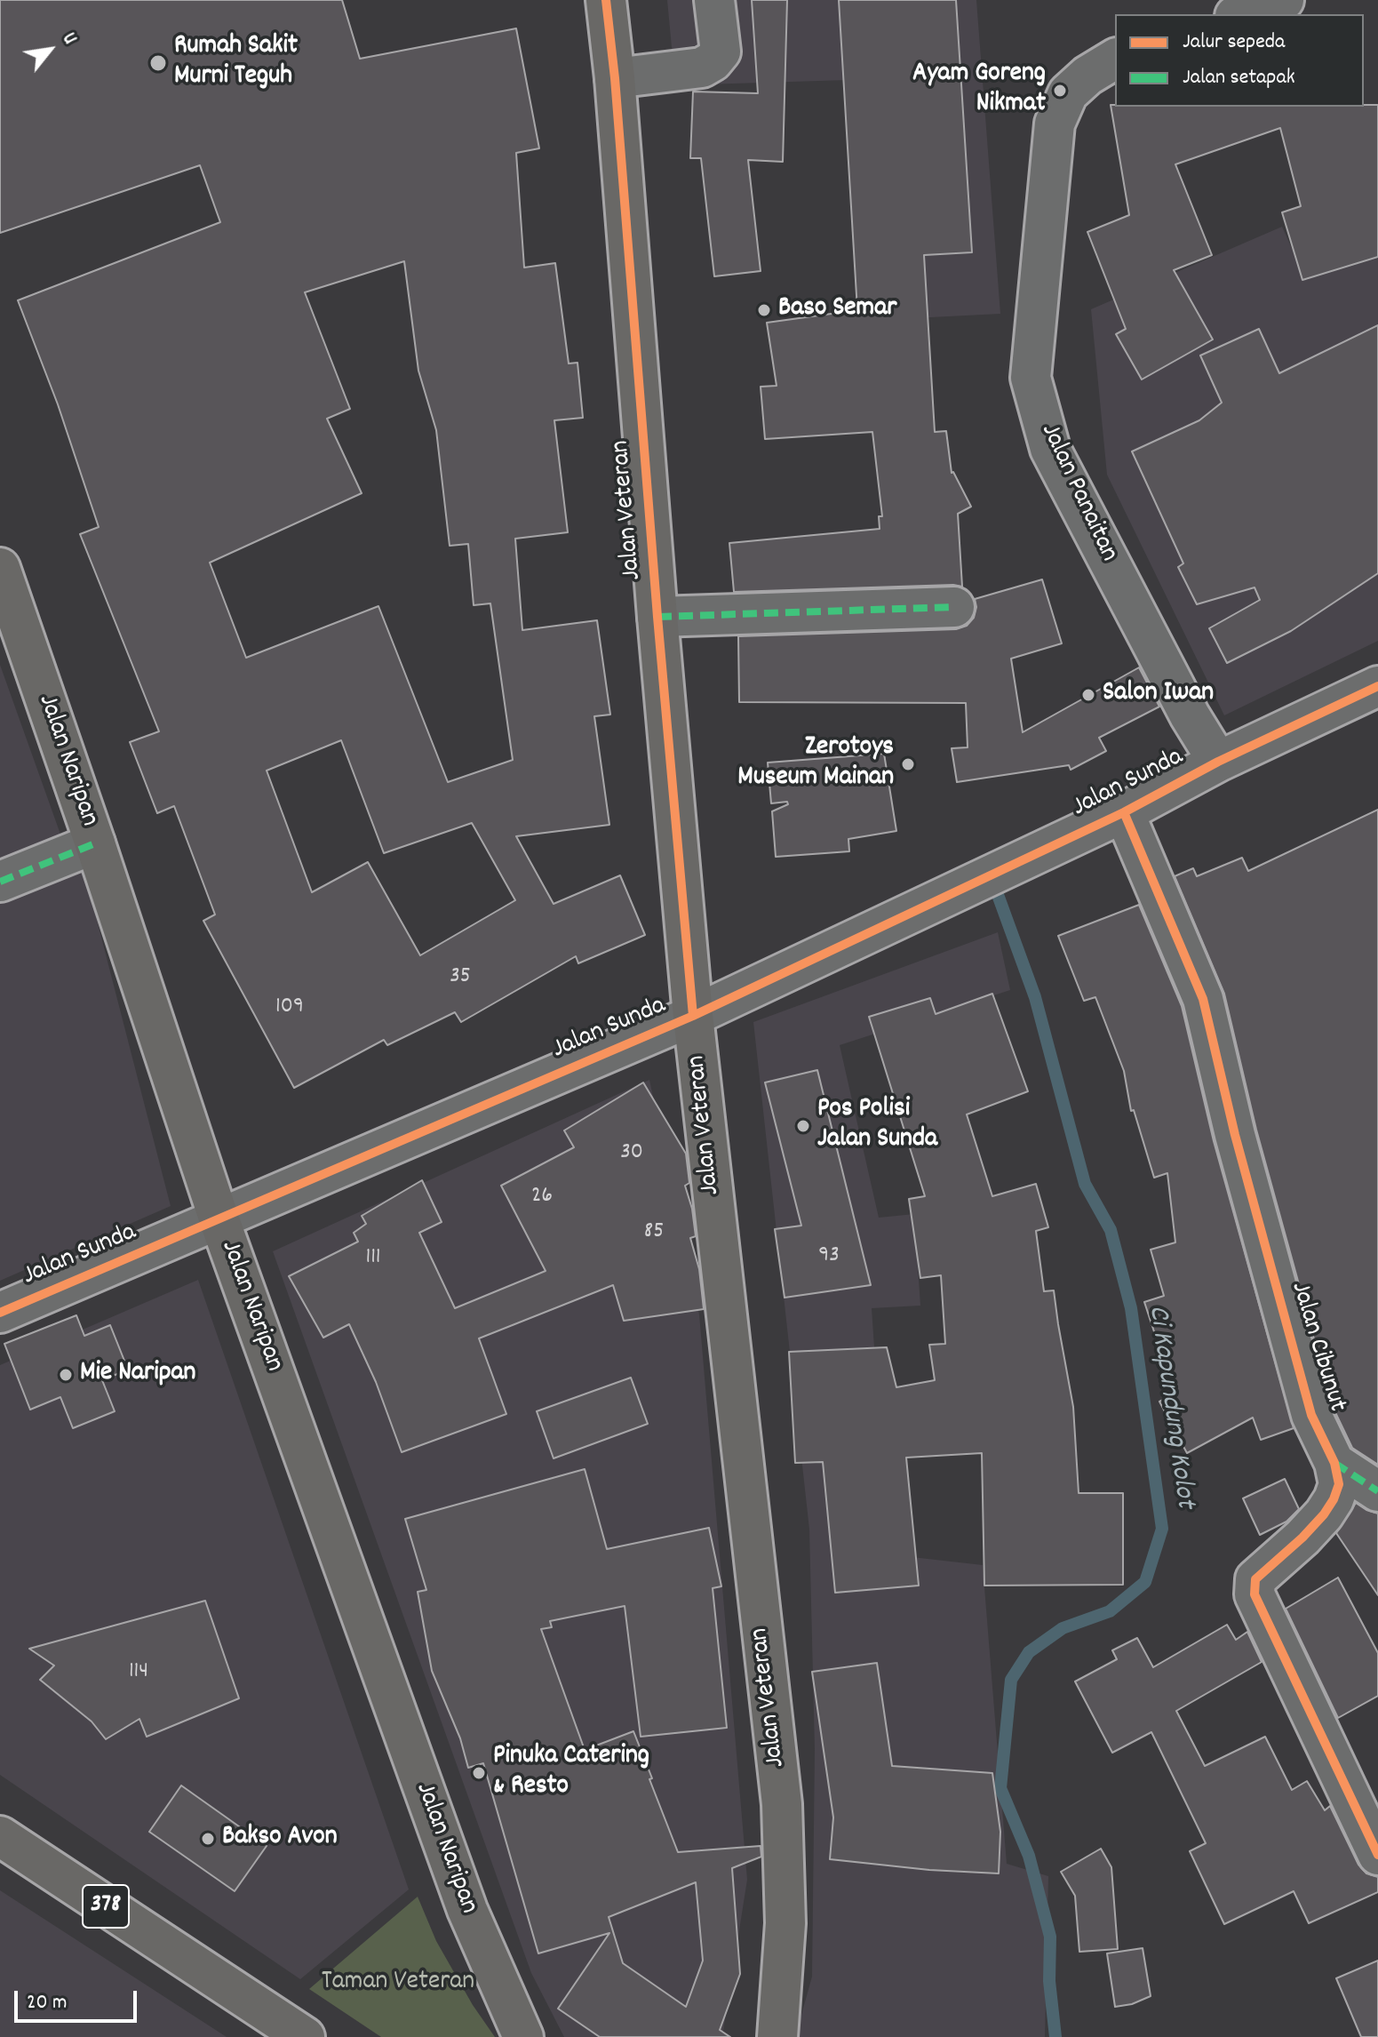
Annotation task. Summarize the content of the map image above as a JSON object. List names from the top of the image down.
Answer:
{
  "streets": {
    "main road": ["Jalan Veteran", "Jalan Naripan", "378"],
    "street": ["Jalan Panaitan", "Jalan Sunda", "Jalan Cibunut"]
  },
  "crossings": [
    ["Jalan Panaitan", "Jalan Sunda"],
    ["Jalan Veteran", "Jalan Sunda"],
    ["Jalan Naripan", "Jalan Sunda"],
    ["Jalan Sunda", "Jalan Cibunut"]
  ],
  "water": ["Ci Kapundung Kolot"],
  "parks": ["Taman Veteran"],
  "places": [
    "Rumah Sakit Murni Teguh",
    "Ayam Goreng Nikmat",
    "Baso Semar",
    "Salon Iwan",
    "Zerotoys Museum Mainan",
    "Pos Polisi Jalan Sunda",
    "Mie Naripan",
    "Pinuka Catering & Resto",
    "Bakso Avon"
  ],
  "house_numbers": [
    "35",
    "109",
    "30",
    "26",
    "85",
    "93",
    "111",
    "114"
  ],
  "legend": ["Jalur sepeda", "Jalan setapak"],
  "scale_bar": "20 m",
  "north": "top right"
}
